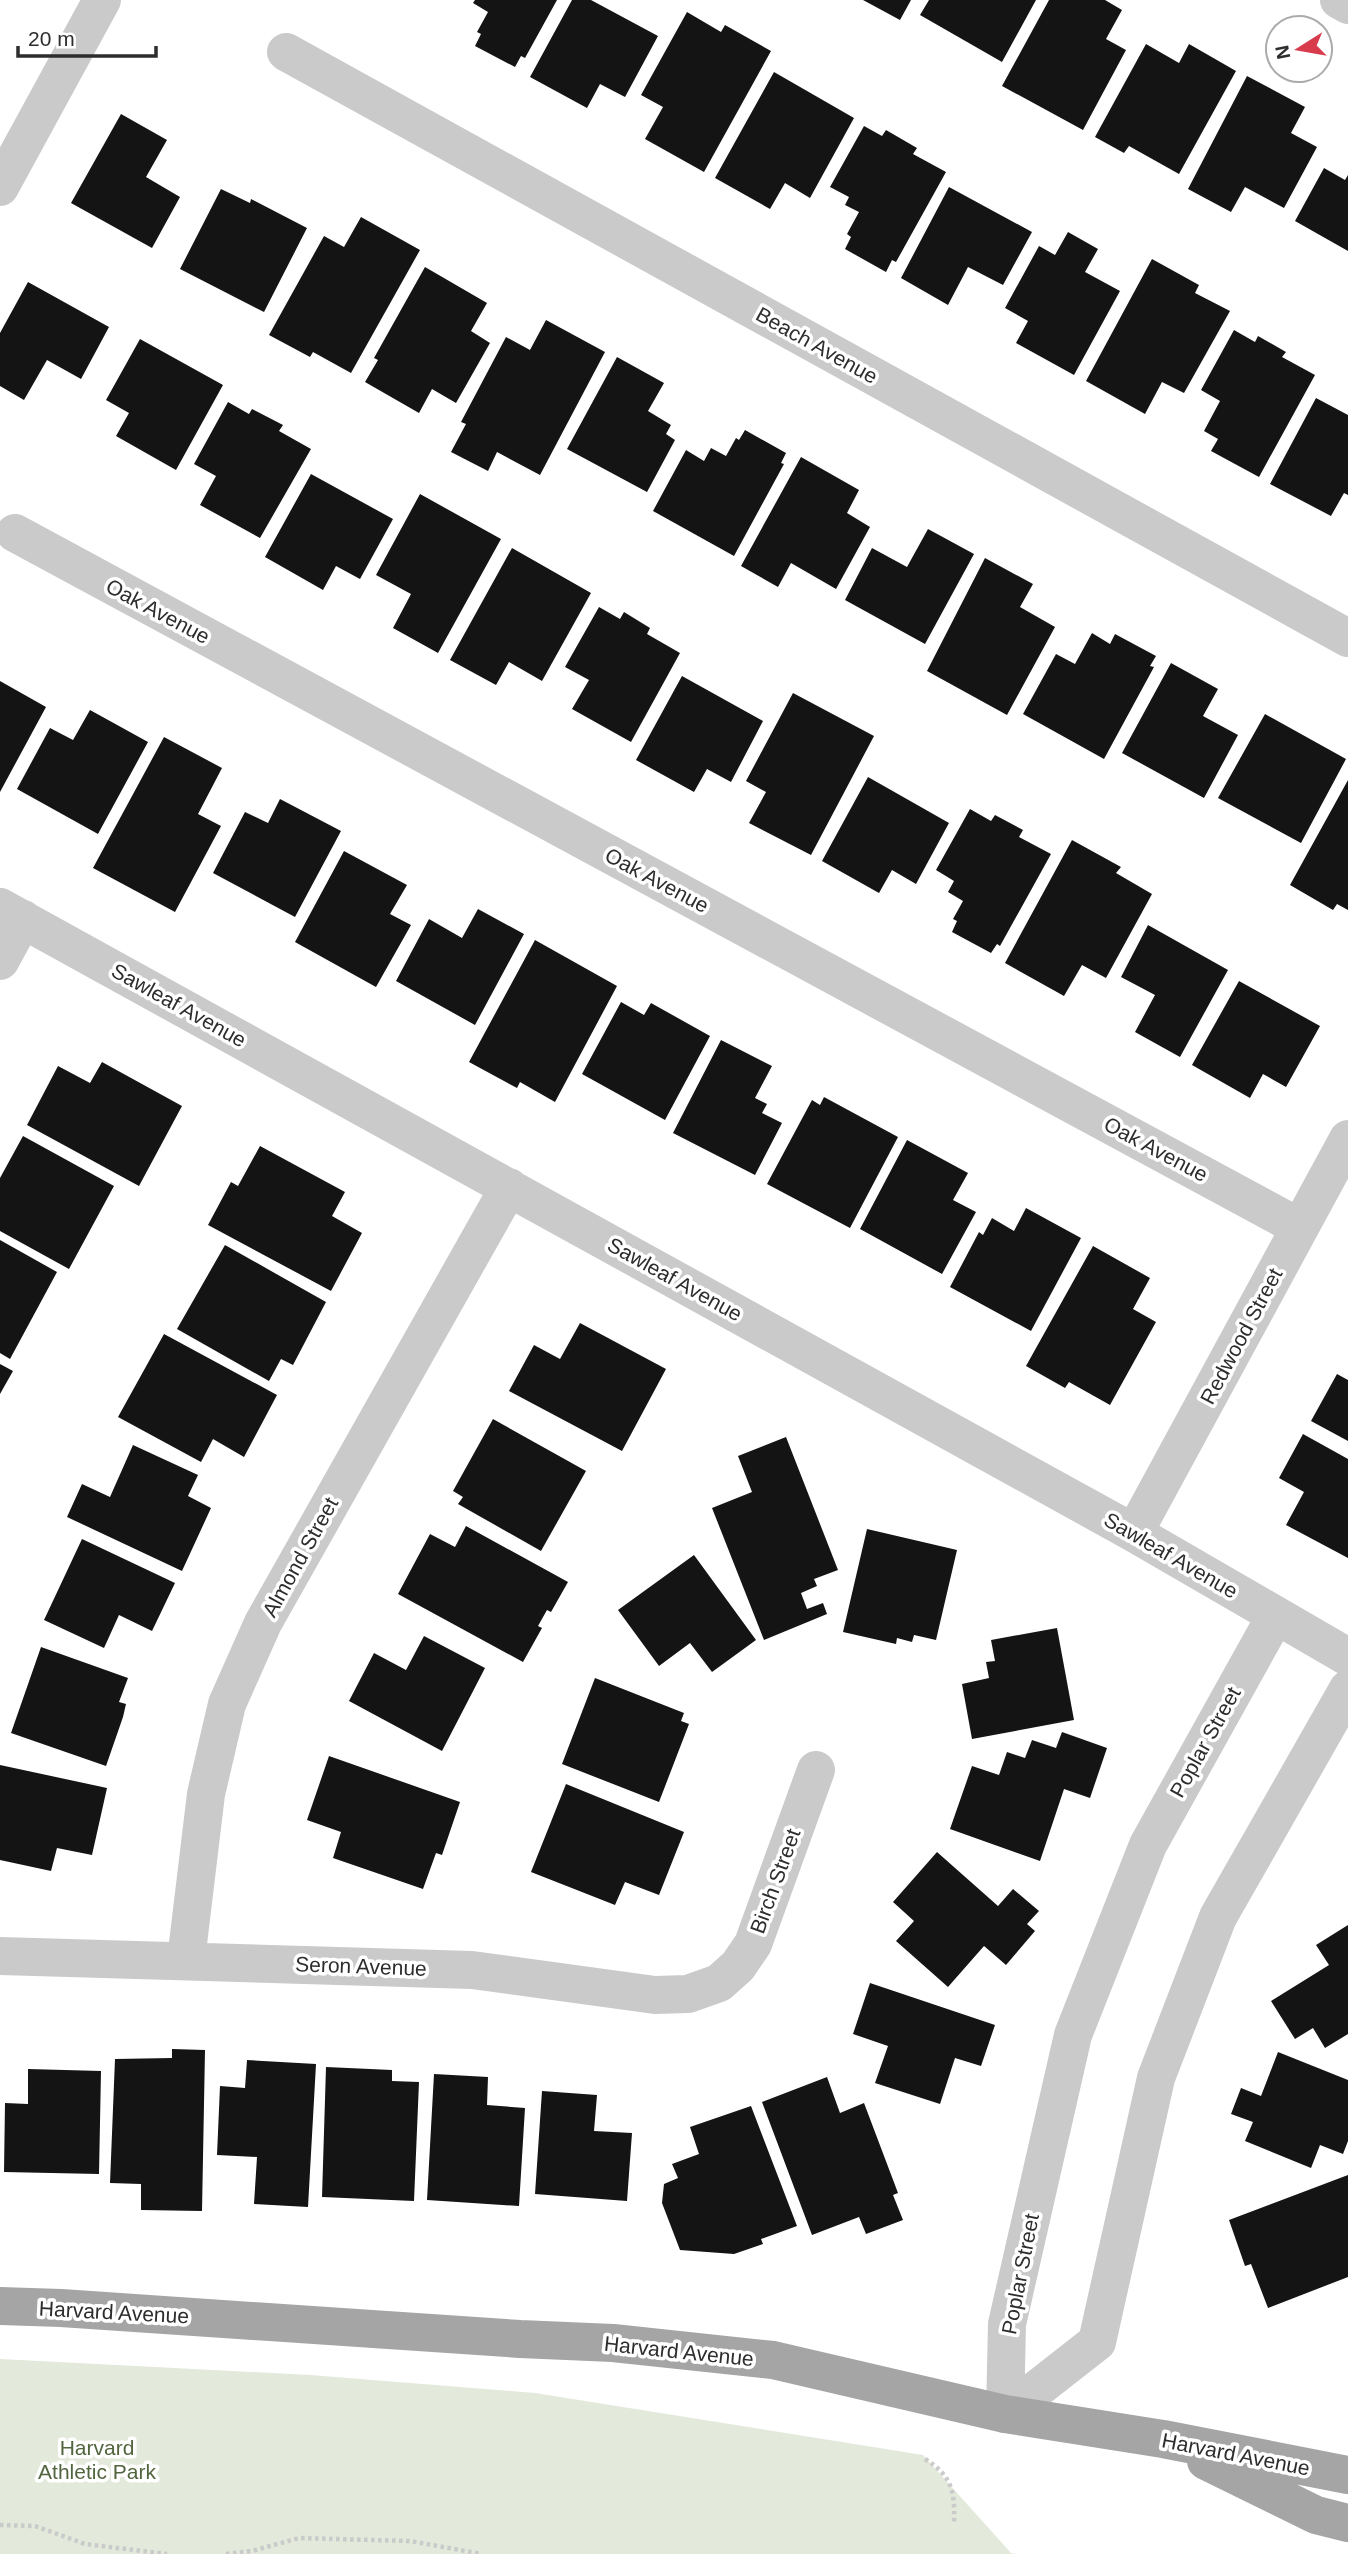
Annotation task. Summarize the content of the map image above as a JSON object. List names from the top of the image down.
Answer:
{
  "streets": {
    "main road": ["Harvard Avenue"],
    "street": [
      "Beach Avenue",
      "Oak Avenue",
      "Sawleaf Avenue",
      "Redwood Street",
      "Almond Street",
      "Poplar Street",
      "Birch Street",
      "Seron Avenue"
    ]
  },
  "crossings": [
    ["Oak Avenue", "Redwood Street"],
    ["Sawleaf Avenue", "Redwood Street"],
    ["Sawleaf Avenue", "Almond Street"],
    ["Sawleaf Avenue", "Poplar Street"],
    ["Almond Street", "Seron Avenue"],
    ["Poplar Street", "Harvard Avenue"],
    ["Birch Street", "Seron Avenue"]
  ],
  "parks": ["Harvard Athletic Park"],
  "scale_bar": "20 m",
  "north": "left"
}
